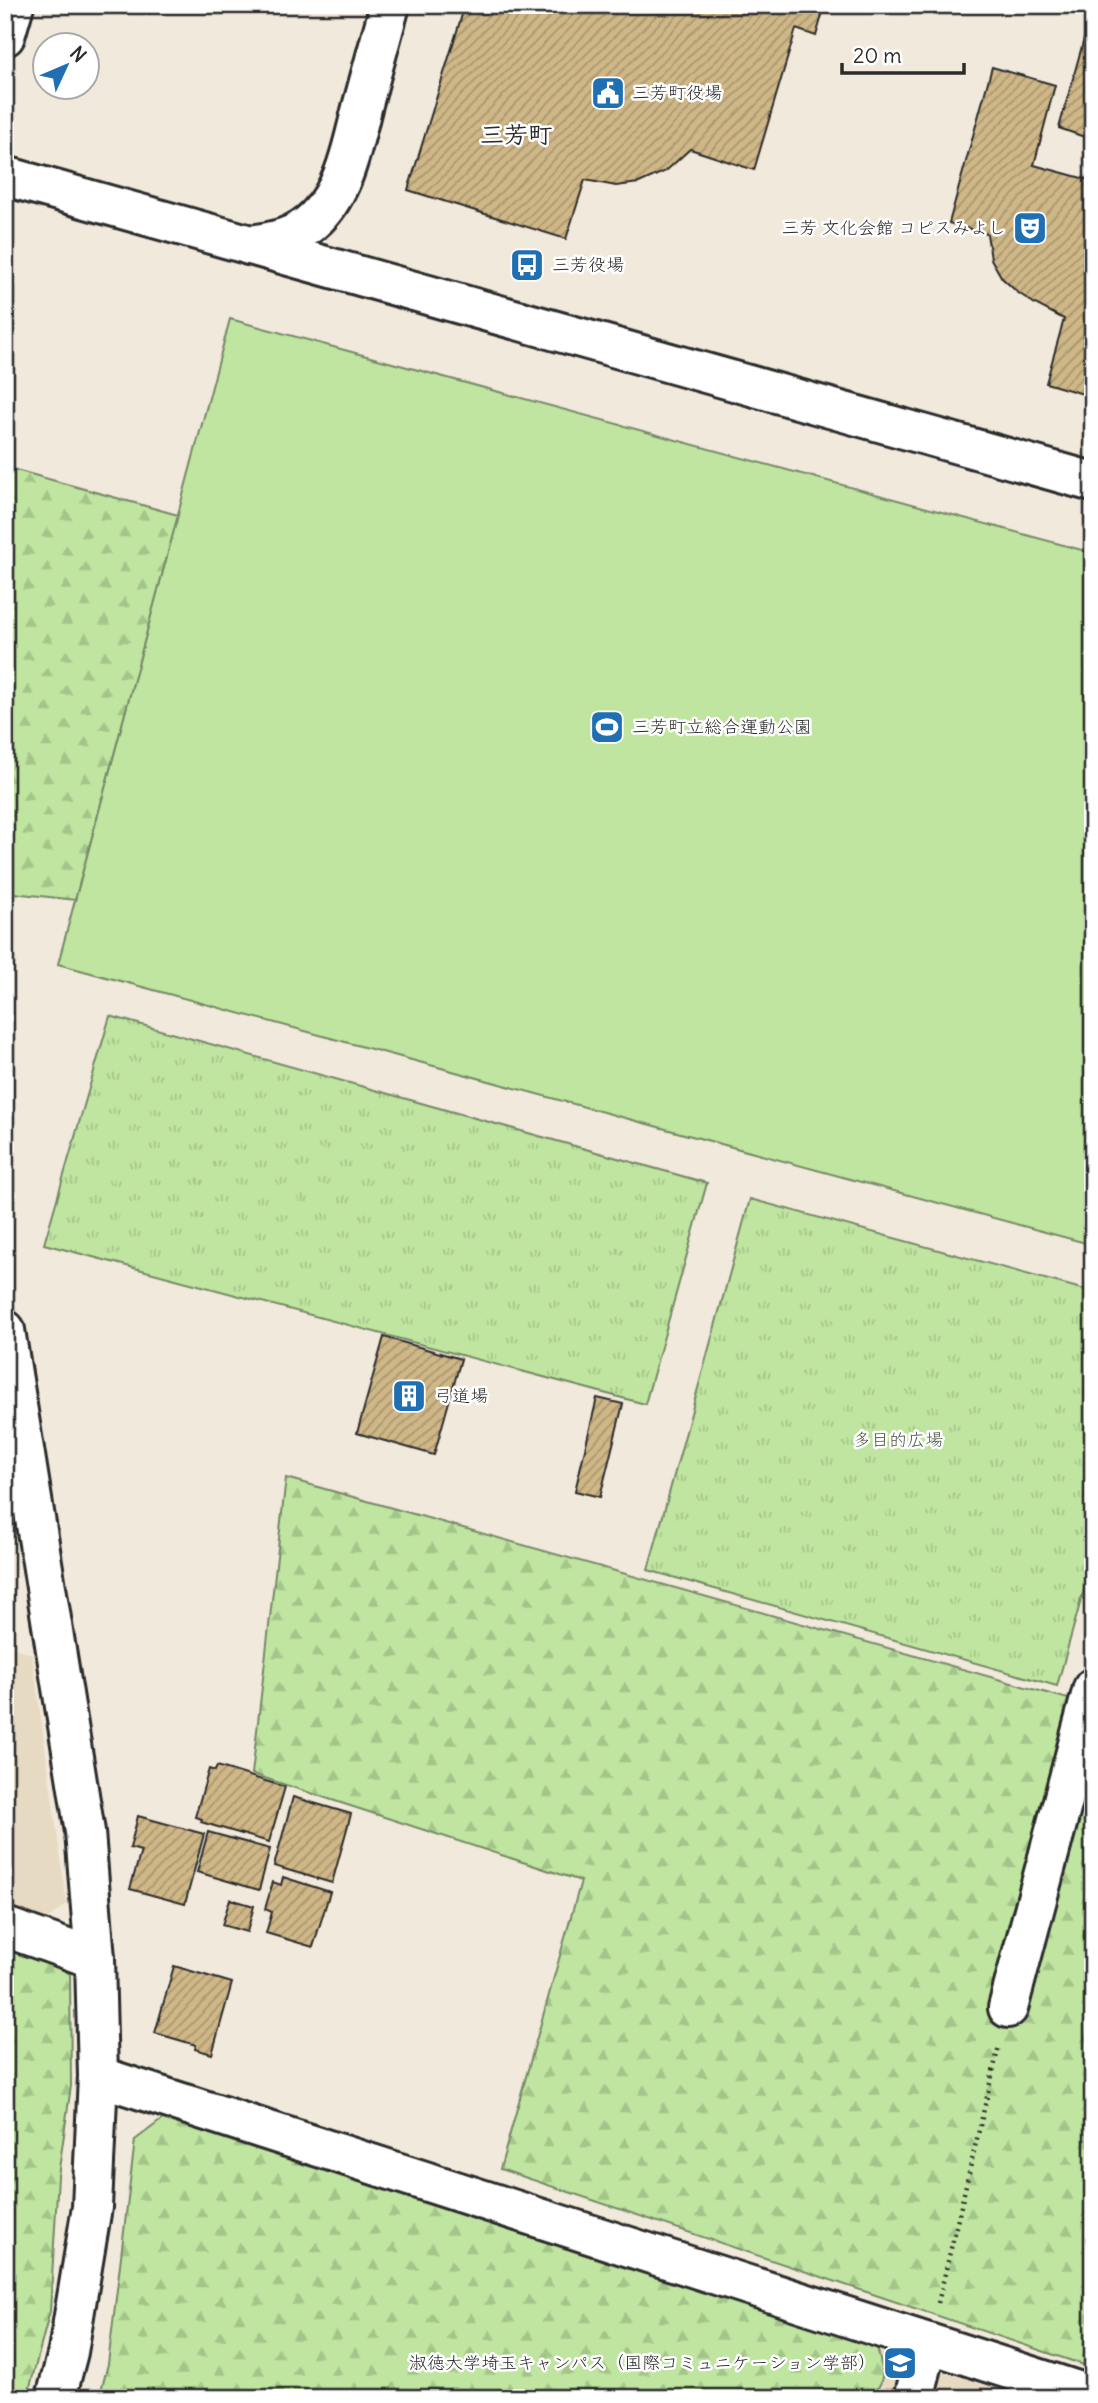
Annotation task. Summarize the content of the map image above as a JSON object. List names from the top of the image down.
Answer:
{
  "districts": ["三芳町"],
  "parks": ["多目的広場"],
  "places": {
    "public building": ["三芳町役場"],
    "theatre": ["三芳 文化会館 コピスみよし"],
    "bus stop": ["三芳役場"],
    "sports": ["三芳町立総合運動公園"],
    "building": ["弓道場"],
    "school or university": ["淑徳大学埼玉キャンパス（国際コミュニケーション学部）"]
  },
  "scale_bar": "20 m",
  "north": "top right"
}
